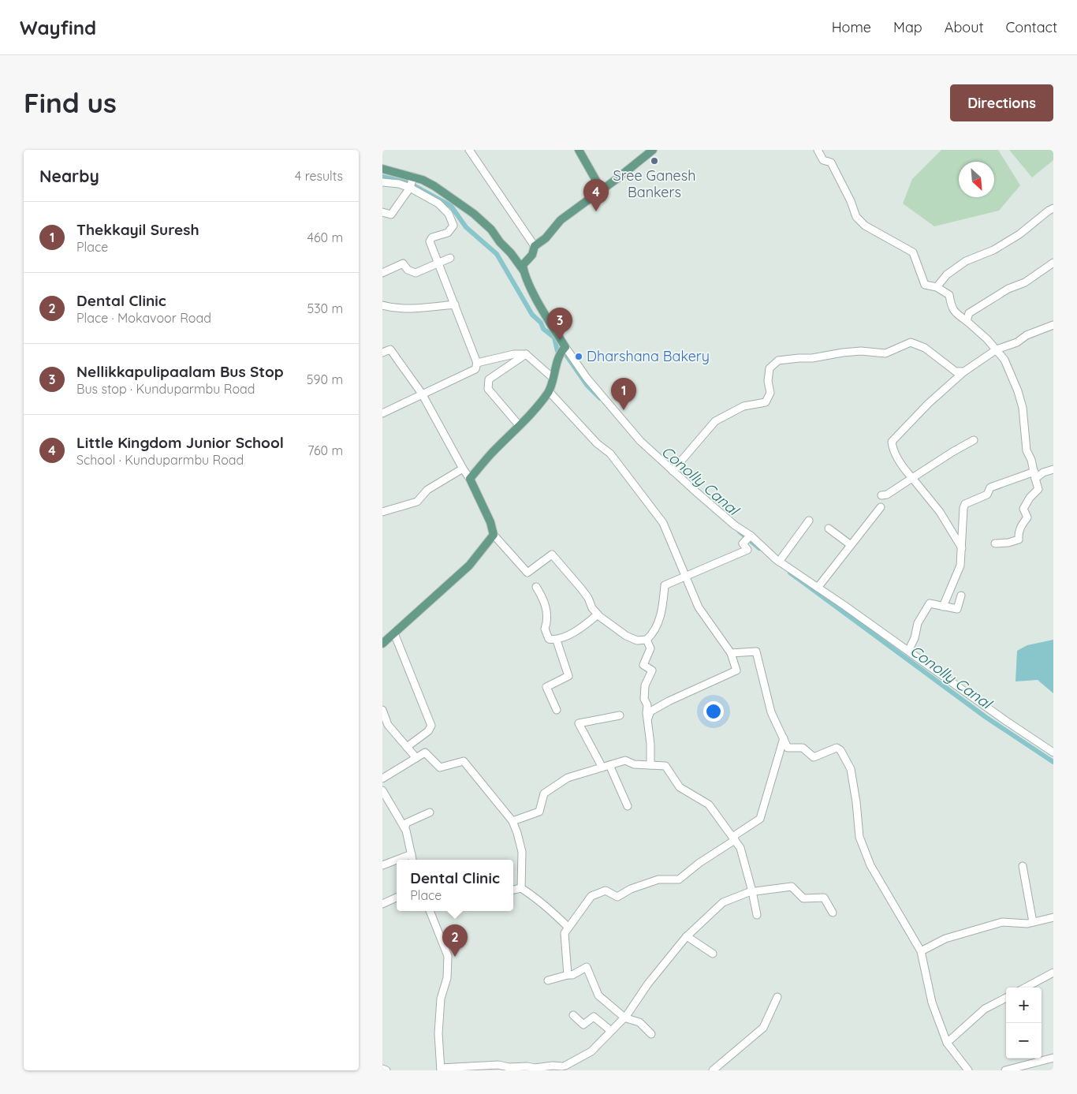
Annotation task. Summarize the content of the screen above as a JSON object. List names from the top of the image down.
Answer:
{
  "water": ["Conolly Canal"],
  "places": ["Sree Ganesh Bankers", "Dharshana Bakery"],
  "north": "bottom right",
  "page": {
    "header": "Wayfind",
    "nav": [
      "Home",
      "Map",
      "About",
      "Contact"
    ],
    "buttons": "Directions",
    "title": "Find us",
    "heading": ["Nearby", "4 results"],
    "pins": [
      "4",
      "3",
      "1",
      "2"
    ],
    "list": [
      {
        "mark": "1",
        "name": "Thekkayil Suresh",
        "note": "Place",
        "value": "460 m"
      },
      {
        "mark": "2",
        "name": "Dental Clinic",
        "note": "Place · Mokavoor Road",
        "value": "530 m"
      },
      {
        "mark": "3",
        "name": "Nellikkapulipaalam Bus Stop",
        "note": "Bus stop · Kunduparmbu Road",
        "value": "590 m"
      },
      {
        "mark": "4",
        "name": "Little Kingdom Junior School",
        "note": "School · Kunduparmbu Road",
        "value": "760 m"
      }
    ],
    "popup": ["Dental Clinic", "Place"],
    "map_buttons": ["+", "−"]
  }
}
